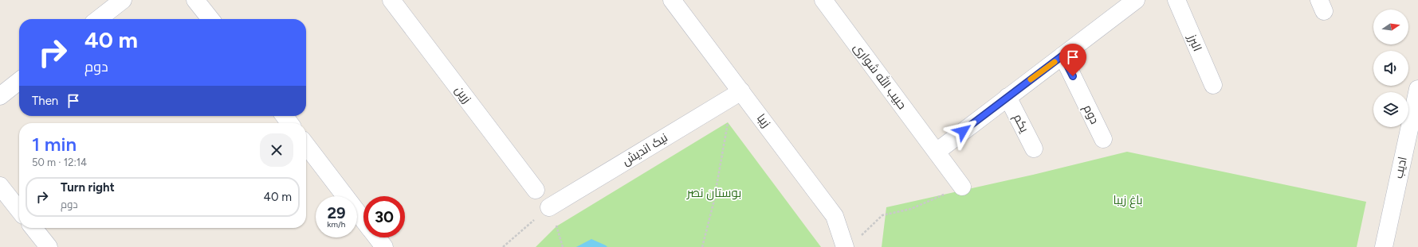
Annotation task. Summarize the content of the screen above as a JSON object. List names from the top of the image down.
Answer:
{
  "streets": {
    "street": [
      "البرز",
      "حبیب الله شواری",
      "زرین",
      "دوم",
      "زیبا",
      "یکم",
      "نیک اندیش",
      "ادیب"
    ]
  },
  "crossings": [
    ["زیبا", "نیک اندیش"]
  ],
  "parks": ["بوستان نصر", "باغ زیبا"],
  "north": "right",
  "page": {
    "turn": ["40 m", "دوم"],
    "then": "Then",
    "heading": ["1 min", "50 m · 12:14"],
    "list": [
      {
        "name": "Turn right",
        "note": "دوم",
        "value": "40 m"
      }
    ],
    "speed": "29 km/h",
    "limit": "30"
  }
}
